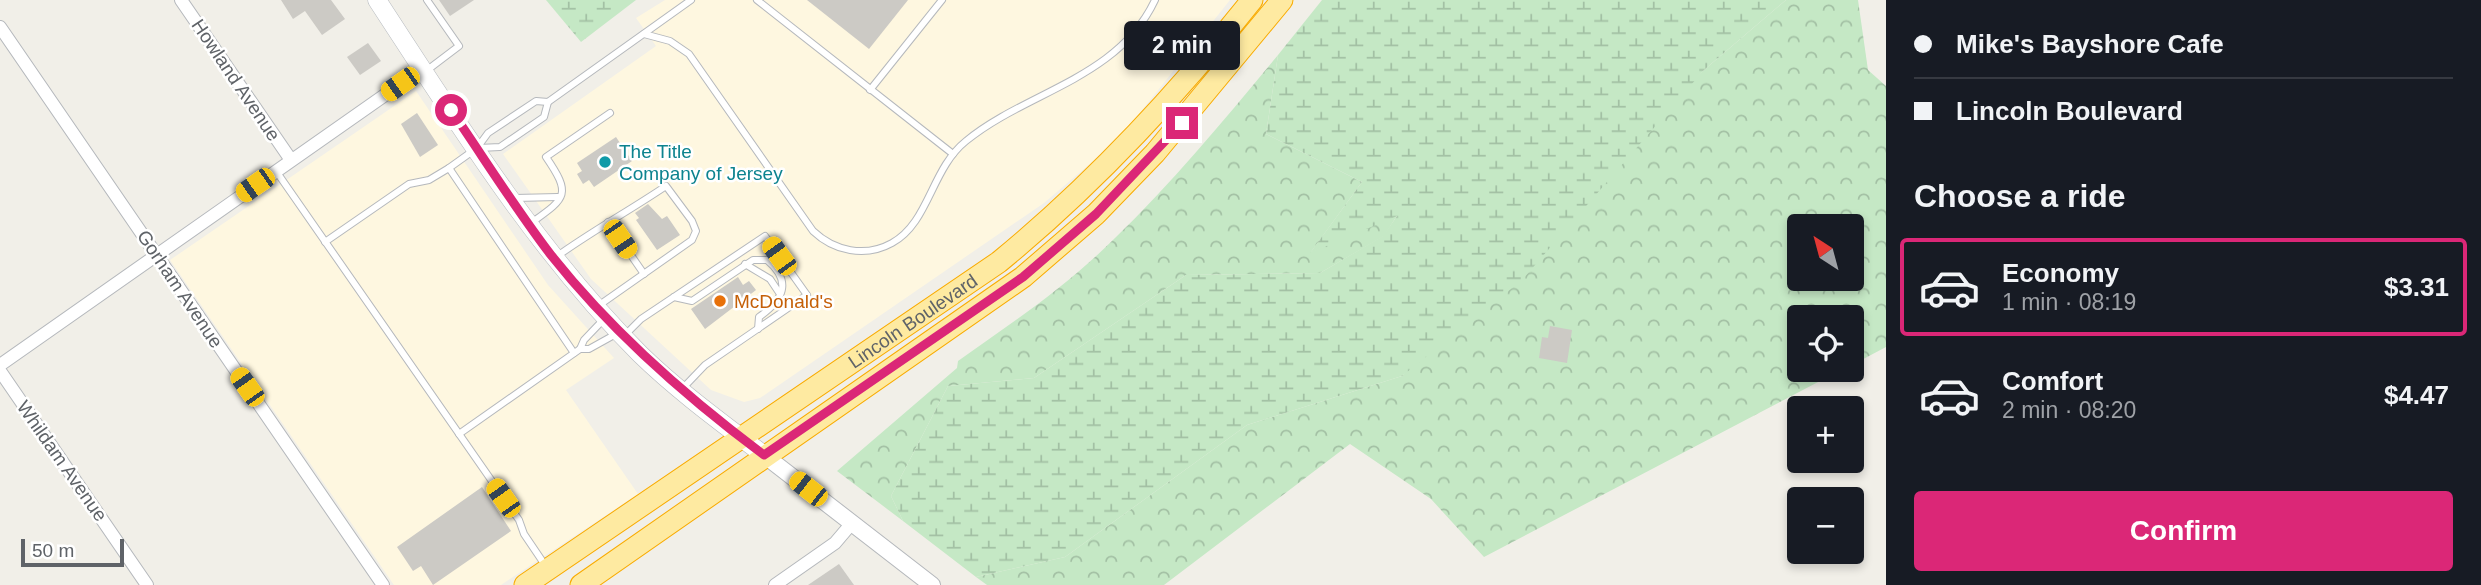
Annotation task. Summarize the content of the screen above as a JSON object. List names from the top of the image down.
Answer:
{
  "streets": {
    "highway": ["Lincoln Boulevard"],
    "street": ["Howland Avenue", "Gorham Avenue", "Whildam Avenue"]
  },
  "places": ["The Title Company of Jersey", "McDonald's"],
  "scale_bar": "50 m",
  "north": "top left",
  "page": {
    "banner": ["Mike's Bayshore Cafe", "Lincoln Boulevard"],
    "bubble": "2 min",
    "heading": "Choose a ride",
    "map_buttons": ["+", "−"],
    "list": [
      {
        "name": "Economy",
        "note": "1 min · 08:19",
        "value": "$3.31"
      },
      {
        "name": "Comfort",
        "note": "2 min · 08:20",
        "value": "$4.47"
      }
    ],
    "buttons": "Confirm",
    "scale": "50 m"
  }
}
